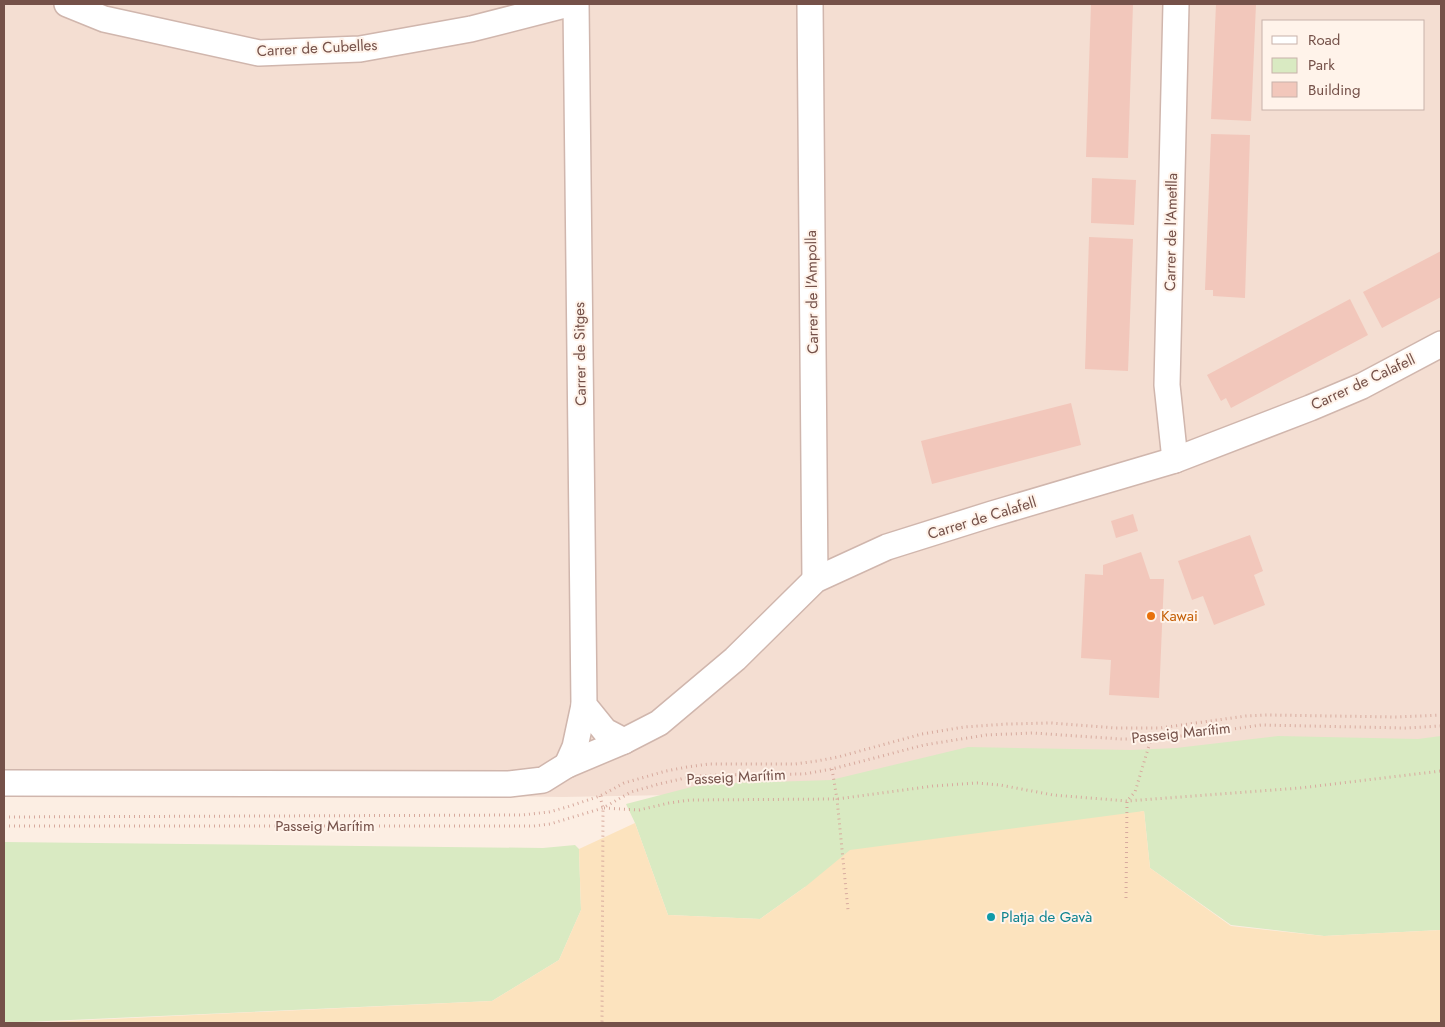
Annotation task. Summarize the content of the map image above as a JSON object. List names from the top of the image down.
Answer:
{
  "streets": {
    "street": [
      "Carrer de Cubelles",
      "Carrer de l'Ametlla",
      "Carrer de l'Ampolla",
      "Carrer de Sitges",
      "Carrer de Calafell"
    ],
    "path": ["Passeig Marítim"]
  },
  "crossings": [
    ["Carrer de l'Ametlla", "Carrer de Calafell"],
    ["Carrer de l'Ampolla", "Carrer de Calafell"],
    ["Carrer de Sitges", "Carrer de Calafell"]
  ],
  "places": ["Kawai", "Platja de Gavà"],
  "legend": ["Road", "Park", "Building"]
}
